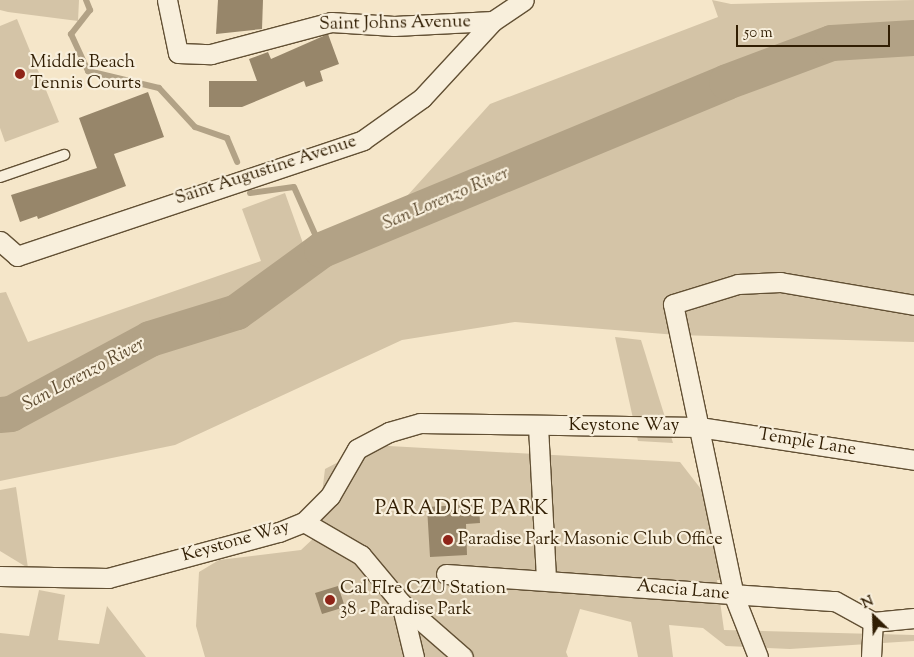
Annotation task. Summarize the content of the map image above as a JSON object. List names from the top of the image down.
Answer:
{
  "streets": {
    "street": [
      "Saint Johns Avenue",
      "Saint Augustine Avenue",
      "Keystone Way",
      "Temple Lane",
      "Acacia Lane"
    ]
  },
  "crossings": [
    ["Saint Johns Avenue", "Saint Augustine Avenue"],
    ["Keystone Way", "Temple Lane"],
    ["Keystone Way", "Acacia Lane"]
  ],
  "districts": ["PARADISE PARK"],
  "water": ["San Lorenzo River"],
  "places": ["Middle Beach Tennis Courts", "Paradise Park Masonic Club Office", "Cal FIre CZU Station 38 - Paradise Park"],
  "scale_bar": "50 m",
  "north": "top left"
}
